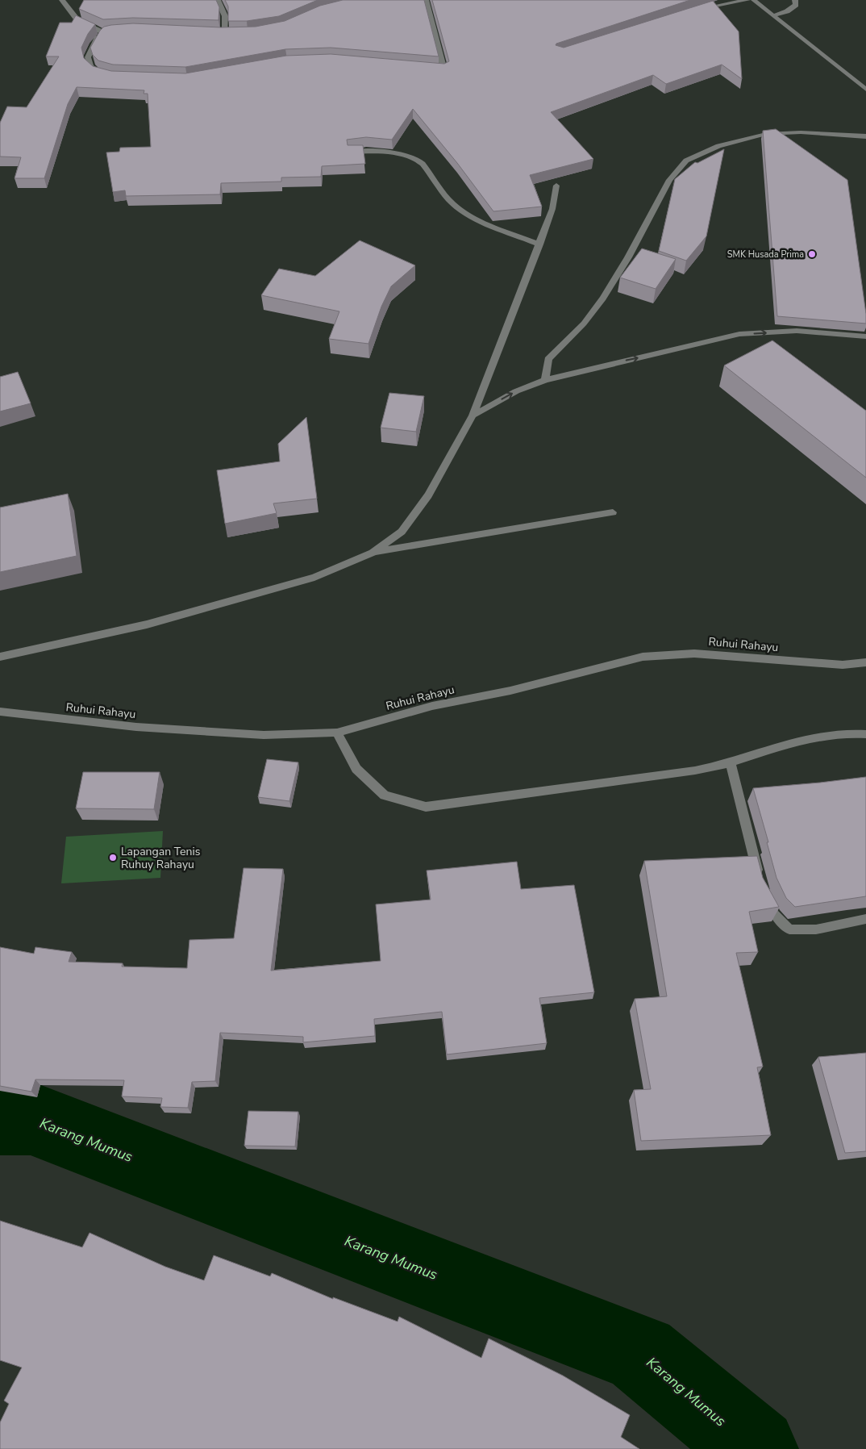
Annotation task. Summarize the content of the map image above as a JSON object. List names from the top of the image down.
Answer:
{
  "streets": {
    "street": ["Ruhui Rahayu"]
  },
  "water": ["Karang Mumus"],
  "places": ["SMK Husada Prima", "Lapangan Tenis Ruhuy Rahayu"]
}
